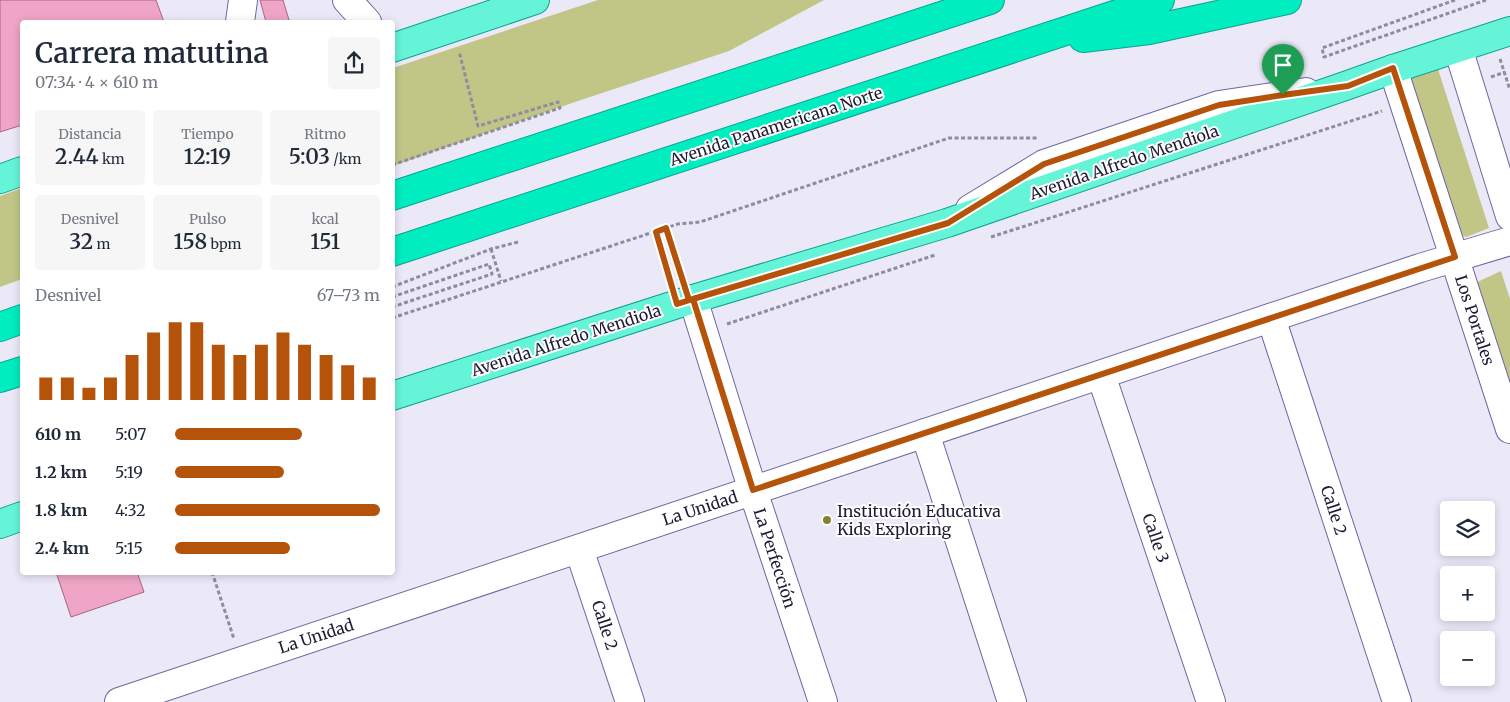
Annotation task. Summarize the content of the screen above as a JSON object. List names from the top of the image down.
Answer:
{
  "streets": {
    "highway": ["Avenida Panamericana Norte"],
    "main road": ["Avenida Alfredo Mendiola"],
    "street": [
      "Los Portales",
      "La Unidad",
      "Calle 2",
      "Calle 3",
      "La Perfección"
    ]
  },
  "crossings": [
    ["Avenida Alfredo Mendiola", "Los Portales"],
    ["Avenida Alfredo Mendiola", "La Perfección"],
    ["Los Portales", "La Unidad"],
    ["La Unidad", "Calle 2"],
    ["La Unidad", "Calle 3"],
    ["La Unidad", "La Perfección"]
  ],
  "places": ["Institución Educativa Kids Exploring"],
  "page": {
    "heading": ["Carrera matutina", "07:34 · 4 × 610 m"],
    "stats": [
      ["Distancia", "2.44 km"],
      ["Tiempo", "12:19"],
      ["Ritmo", "5:03 /km"],
      ["Desnivel", "32 m"],
      ["Pulso", "158 bpm"],
      ["kcal", "151"]
    ],
    "chart": ["Desnivel", "67–73 m"],
    "list": [
      {
        "name": "610 m",
        "note": "5:07"
      },
      {
        "name": "1.2 km",
        "note": "5:19"
      },
      {
        "name": "1.8 km",
        "note": "4:32"
      },
      {
        "name": "2.4 km",
        "note": "5:15"
      }
    ],
    "map_buttons": ["+", "−"]
  }
}
